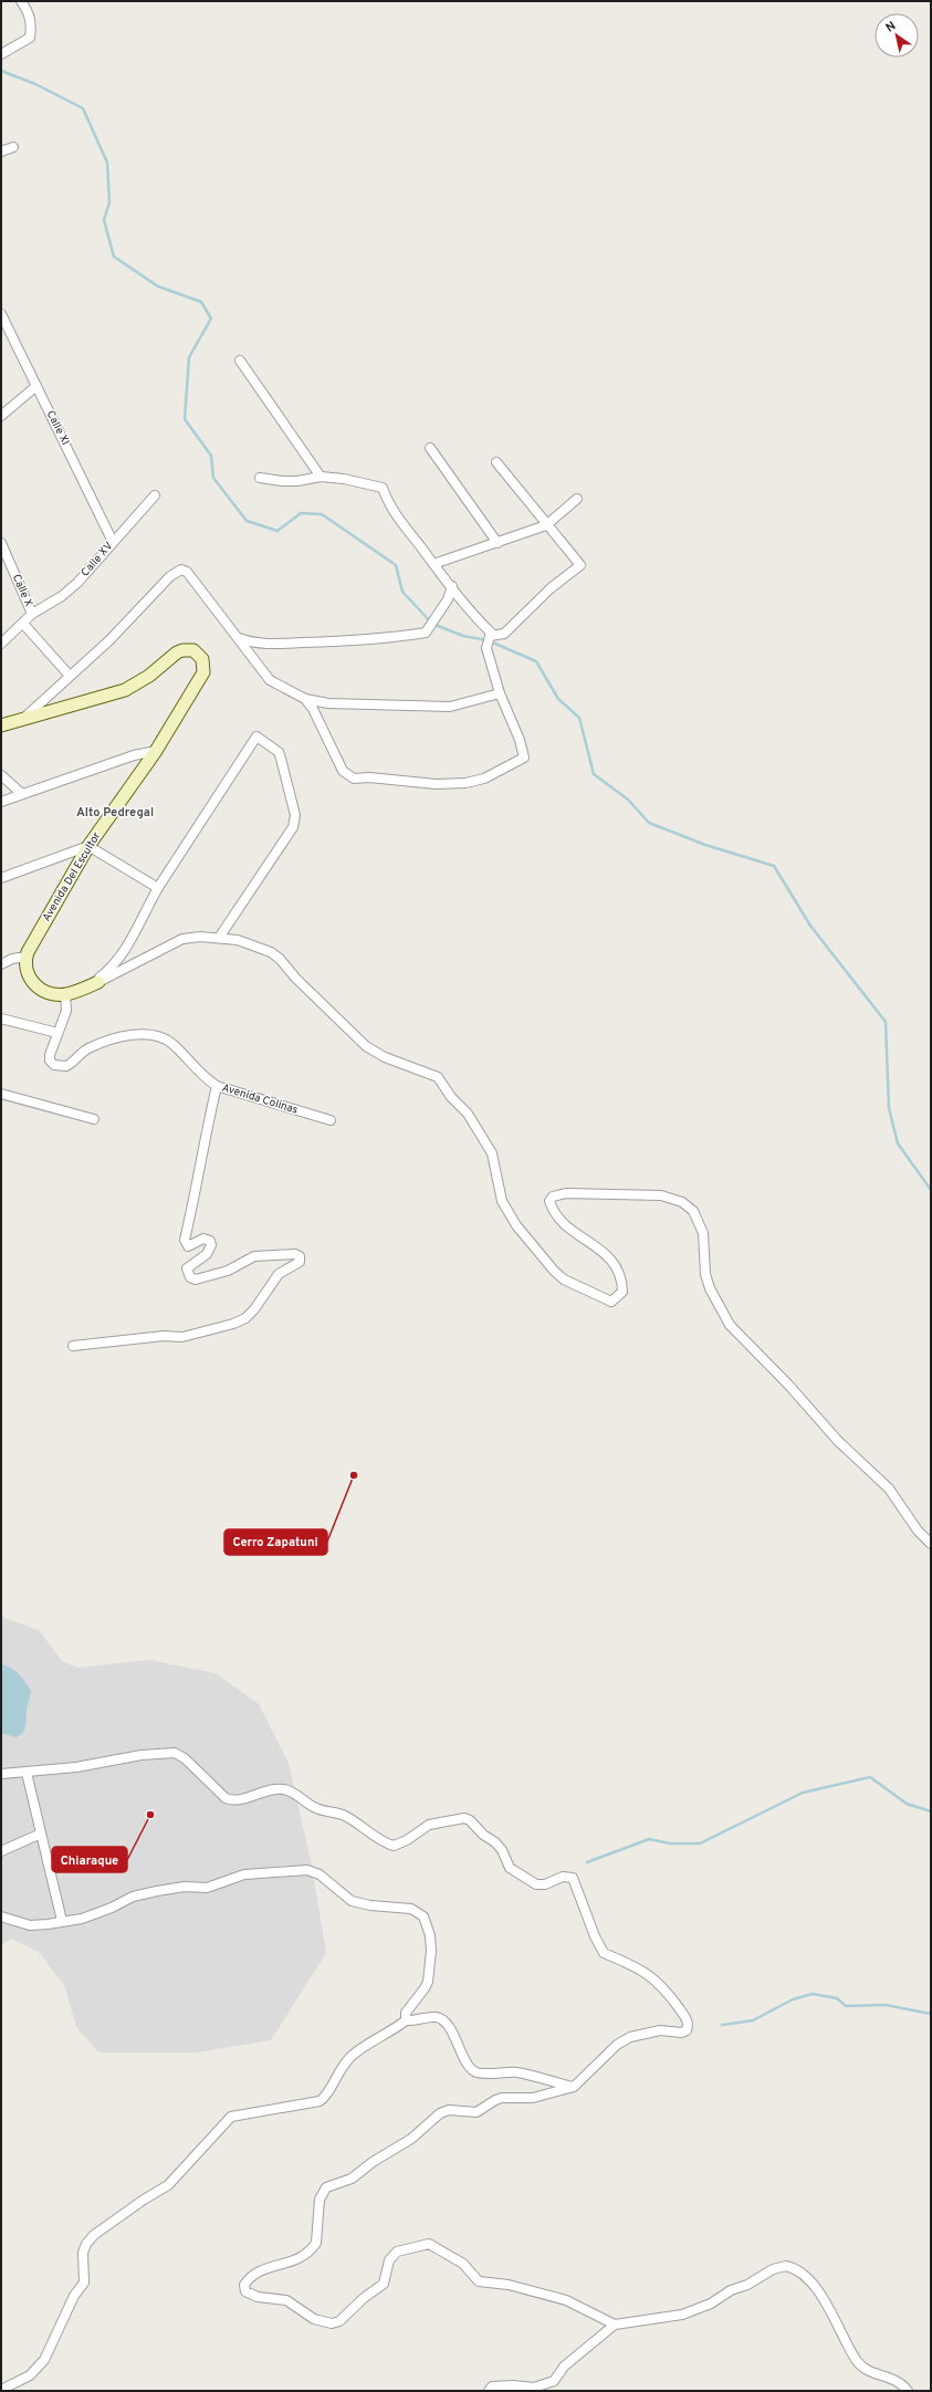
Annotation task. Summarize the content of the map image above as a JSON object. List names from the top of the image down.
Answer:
{
  "streets": {
    "street": [
      "Calle XI",
      "Calle XV",
      "Calle X",
      "Avenida Del Escultor",
      "Avenida Colinas"
    ]
  },
  "crossings": [
    ["Calle XI", "Calle XV"],
    ["Calle XV", "Calle X"]
  ],
  "districts": ["Alto Pedregal"],
  "places": ["Cerro Zapatuni", "Chiaraque"],
  "north": "top left"
}
